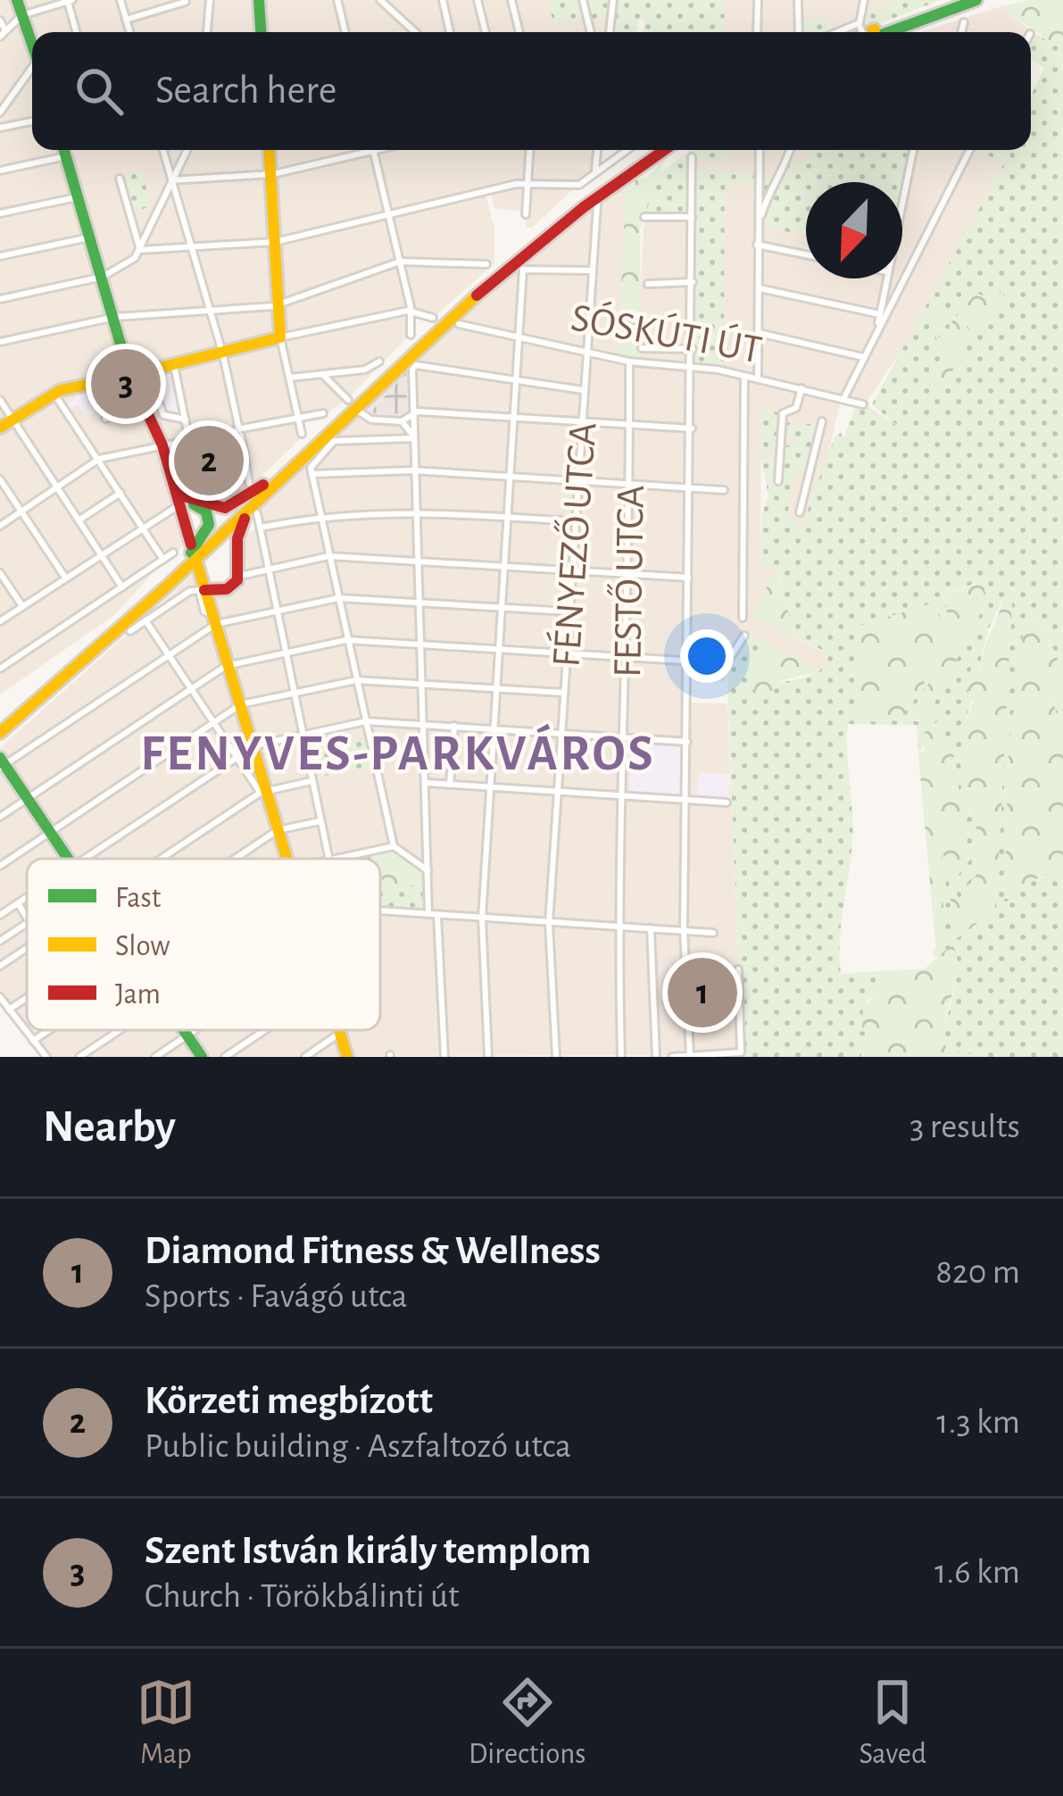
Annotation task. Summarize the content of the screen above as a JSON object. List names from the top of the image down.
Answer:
{
  "streets": {
    "street": ["SÓSKÚTI ÚT", "FÉNYEZŐ UTCA", "FESTŐ UTCA"]
  },
  "crossings": [
    ["SÓSKÚTI ÚT", "FÉNYEZŐ UTCA"],
    ["SÓSKÚTI ÚT", "FESTŐ UTCA"]
  ],
  "districts": ["FENYVES-PARKVÁROS"],
  "legend": ["Fast", "Slow", "Jam"],
  "north": "bottom left",
  "page": {
    "search": "Search here",
    "pins": ["3", "2", "1"],
    "heading": ["Nearby", "3 results"],
    "list": [
      {
        "mark": "1",
        "name": "Diamond Fitness & Wellness",
        "note": "Sports · Favágó utca",
        "value": "820 m"
      },
      {
        "mark": "2",
        "name": "Körzeti megbízott",
        "note": "Public building · Aszfaltozó utca",
        "value": "1.3 km"
      },
      {
        "mark": "3",
        "name": "Szent István király templom",
        "note": "Church · Törökbálinti út",
        "value": "1.6 km"
      }
    ],
    "nav": ["Map", "Directions", "Saved"]
  }
}
